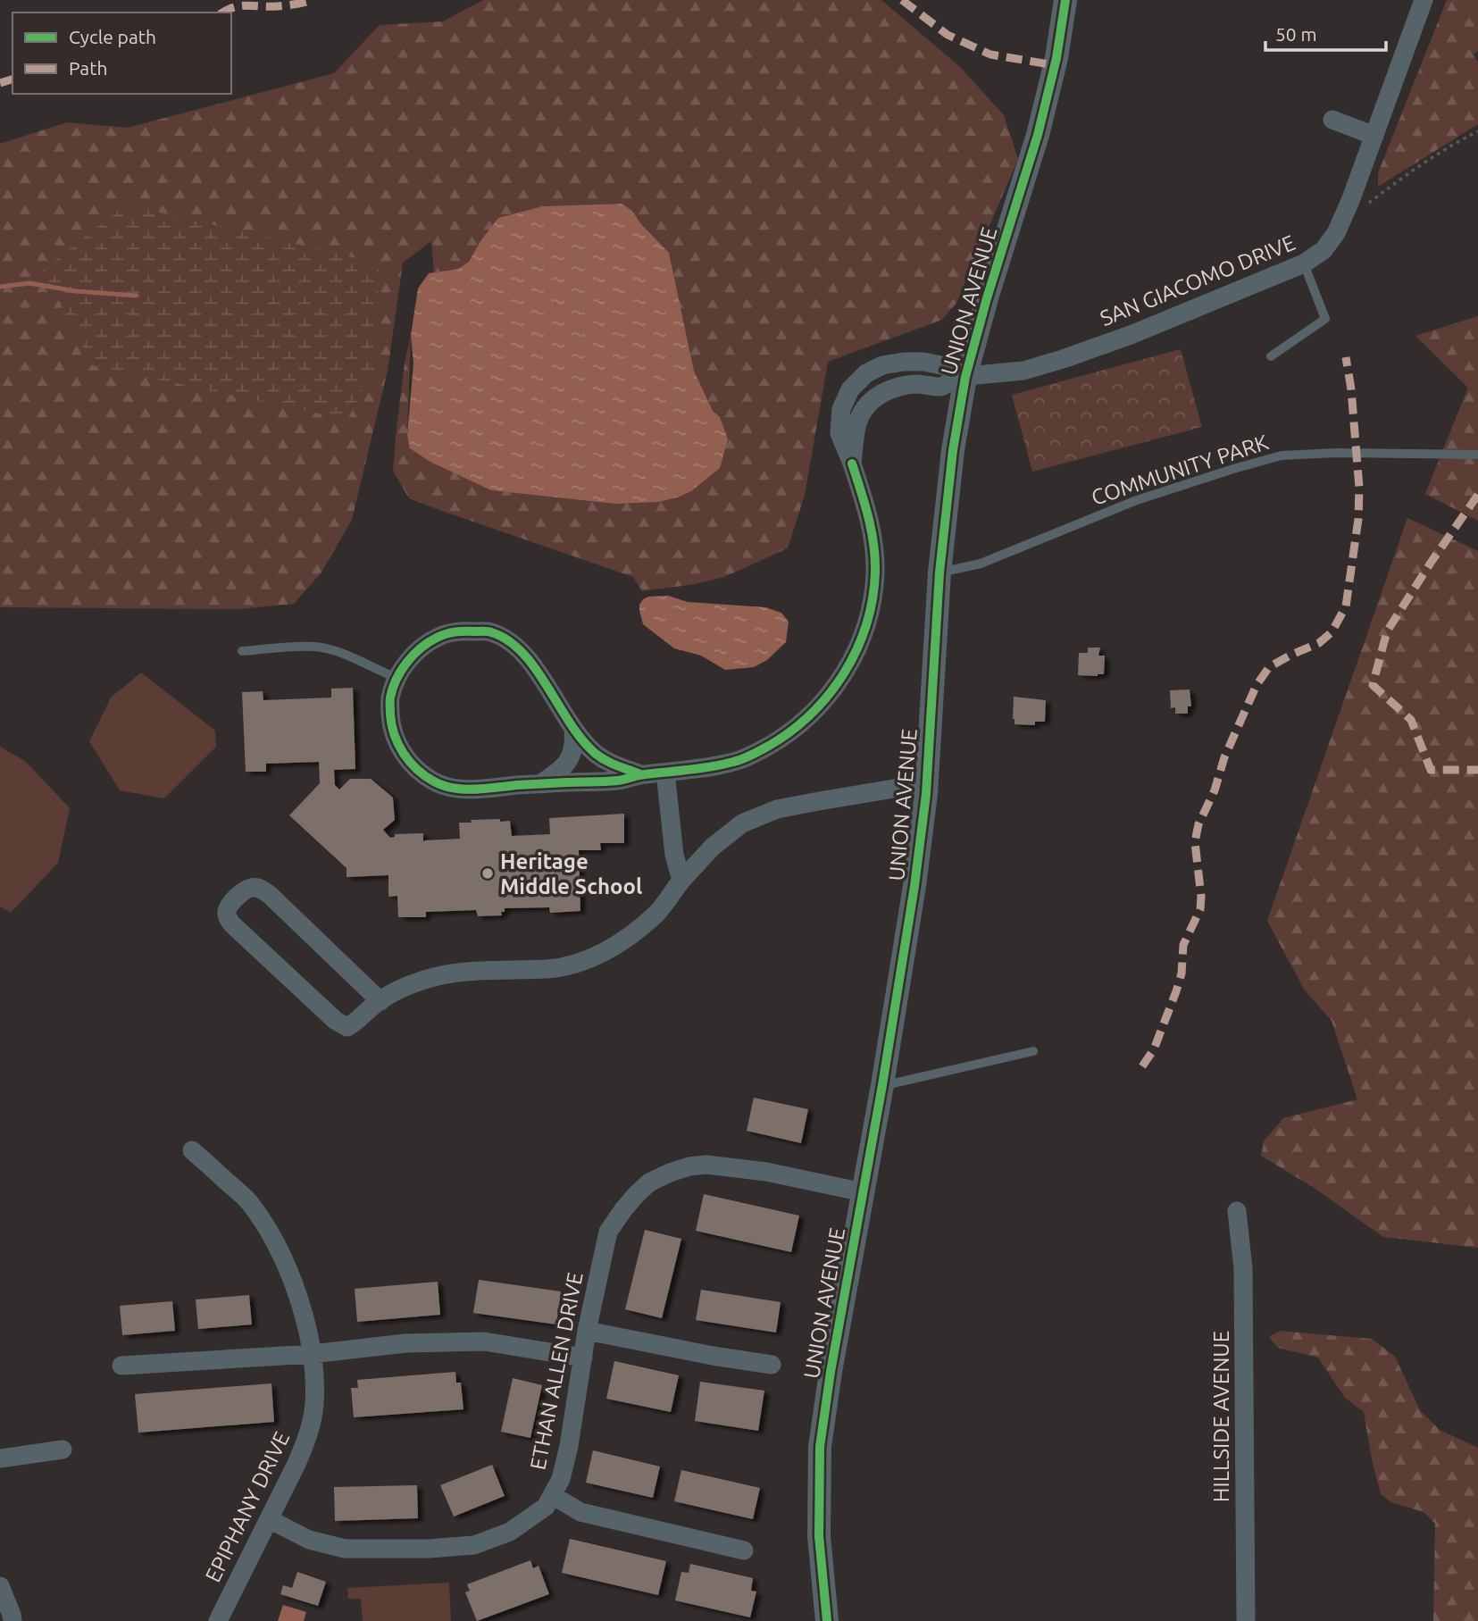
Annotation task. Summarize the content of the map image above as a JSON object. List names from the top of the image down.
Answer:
{
  "streets": {
    "street": [
      "SAN GIACOMO DRIVE",
      "UNION AVENUE",
      "ETHAN ALLEN DRIVE",
      "HILLSIDE AVENUE",
      "EPIPHANY DRIVE"
    ],
    "lane": ["COMMUNITY PARK"]
  },
  "crossings": [
    ["SAN GIACOMO DRIVE", "UNION AVENUE"],
    ["UNION AVENUE", "COMMUNITY PARK"],
    ["UNION AVENUE", "ETHAN ALLEN DRIVE"],
    ["ETHAN ALLEN DRIVE", "EPIPHANY DRIVE"]
  ],
  "places": ["Heritage Middle School"],
  "legend": ["Cycle path", "Path"],
  "scale_bar": "50 m"
}
